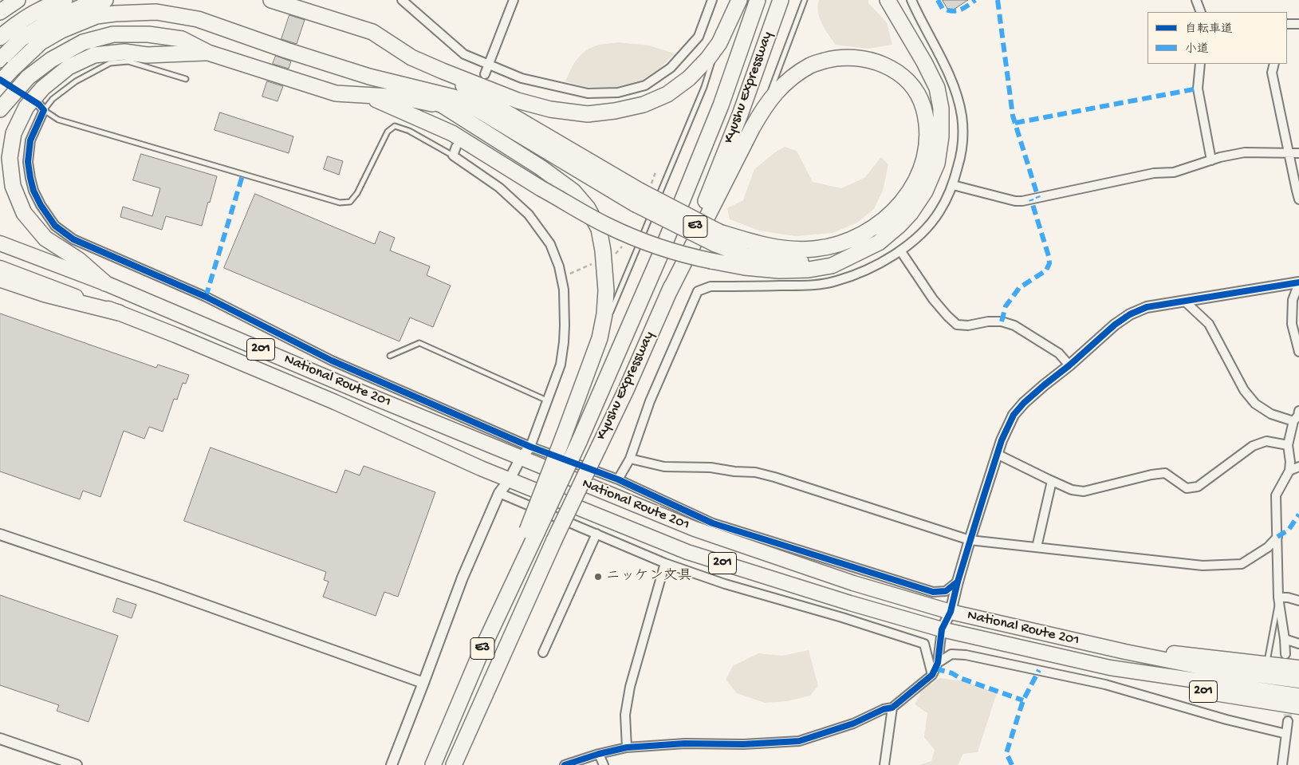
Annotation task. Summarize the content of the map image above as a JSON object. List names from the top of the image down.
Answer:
{
  "streets": {
    "highway": [
      "Kyushu Expressway",
      "E3",
      "201",
      "National Route 201"
    ]
  },
  "crossings": [
    ["201", "National Route 201"]
  ],
  "places": ["ニッケン文具"],
  "legend": ["自転車道", "小道"]
}
